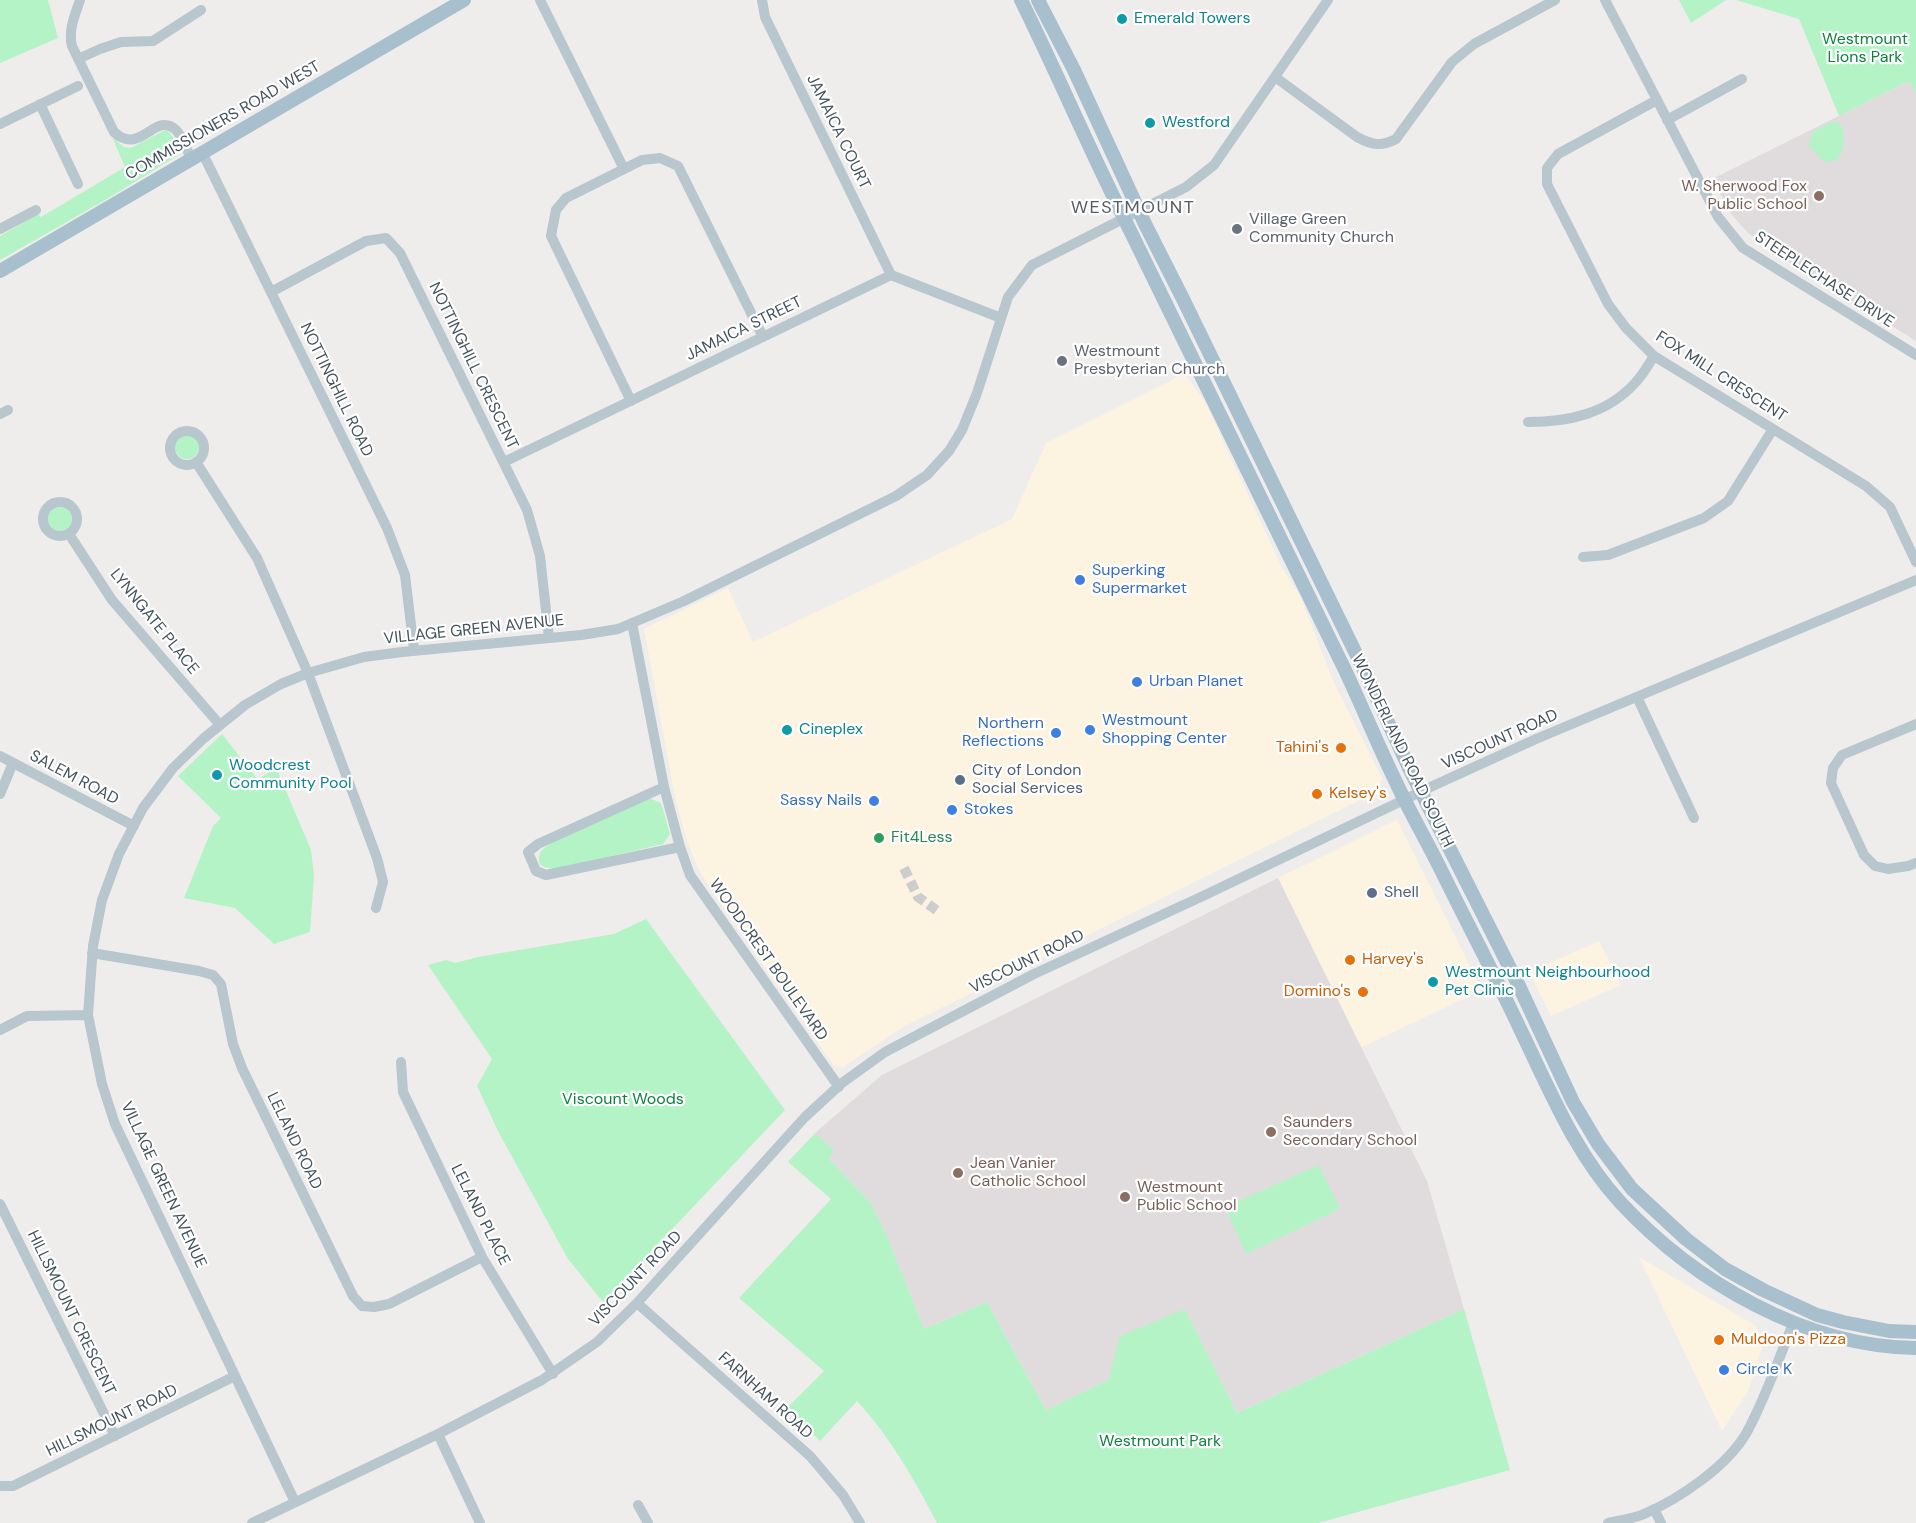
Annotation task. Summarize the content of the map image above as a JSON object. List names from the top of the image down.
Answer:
{
  "streets": {
    "main road": ["COMMISSIONERS ROAD WEST", "WONDERLAND ROAD SOUTH"],
    "street": [
      "JAMAICA COURT",
      "STEEPLECHASE DRIVE",
      "JAMAICA STREET",
      "NOTTINGHILL CRESCENT",
      "FOX MILL CRESCENT",
      "NOTTINGHILL ROAD",
      "LYNNGATE PLACE",
      "VILLAGE GREEN AVENUE",
      "VISCOUNT ROAD",
      "SALEM ROAD",
      "WOODCREST BOULEVARD",
      "LELAND ROAD",
      "LELAND PLACE",
      "HILLSMOUNT CRESCENT",
      "FARNHAM ROAD",
      "HILLSMOUNT ROAD"
    ]
  },
  "crossings": [
    ["COMMISSIONERS ROAD WEST", "NOTTINGHILL ROAD"],
    ["JAMAICA COURT", "JAMAICA STREET"],
    ["STEEPLECHASE DRIVE", "FOX MILL CRESCENT"],
    ["JAMAICA STREET", "NOTTINGHILL CRESCENT"],
    ["NOTTINGHILL CRESCENT", "NOTTINGHILL ROAD"],
    ["NOTTINGHILL CRESCENT", "VILLAGE GREEN AVENUE"],
    ["NOTTINGHILL ROAD", "VILLAGE GREEN AVENUE"],
    ["LYNNGATE PLACE", "VILLAGE GREEN AVENUE"],
    ["VILLAGE GREEN AVENUE", "VISCOUNT ROAD"],
    ["VILLAGE GREEN AVENUE", "WONDERLAND ROAD SOUTH"],
    ["VILLAGE GREEN AVENUE", "SALEM ROAD"],
    ["VILLAGE GREEN AVENUE", "WOODCREST BOULEVARD"],
    ["VILLAGE GREEN AVENUE", "LELAND ROAD"],
    ["VILLAGE GREEN AVENUE", "HILLSMOUNT ROAD"],
    ["VISCOUNT ROAD", "WONDERLAND ROAD SOUTH"],
    ["VISCOUNT ROAD", "WOODCREST BOULEVARD"],
    ["VISCOUNT ROAD", "LELAND PLACE"],
    ["VISCOUNT ROAD", "FARNHAM ROAD"],
    ["LELAND ROAD", "LELAND PLACE"],
    ["HILLSMOUNT CRESCENT", "HILLSMOUNT ROAD"]
  ],
  "districts": ["WESTMOUNT"],
  "parks": ["Westmount Lions Park", "Viscount Woods", "Westmount Park"],
  "places": [
    "Emerald Towers",
    "Westford",
    "W. Sherwood Fox Public School",
    "Village Green Community Church",
    "Westmount Presbyterian Church",
    "Superking Supermarket",
    "Urban Planet",
    "Cineplex",
    "Westmount Shopping Center",
    "Northern Reflections",
    "Tahini's",
    "Woodcrest Community Pool",
    "City of London Social Services",
    "Kelsey's",
    "Sassy Nails",
    "Stokes",
    "Fit4Less",
    "Shell",
    "Harvey's",
    "Westmount Neighbourhood Pet Clinic",
    "Domino's",
    "Saunders Secondary School",
    "Jean Vanier Catholic School",
    "Westmount Public School",
    "Muldoon's Pizza",
    "Circle K"
  ]
}
